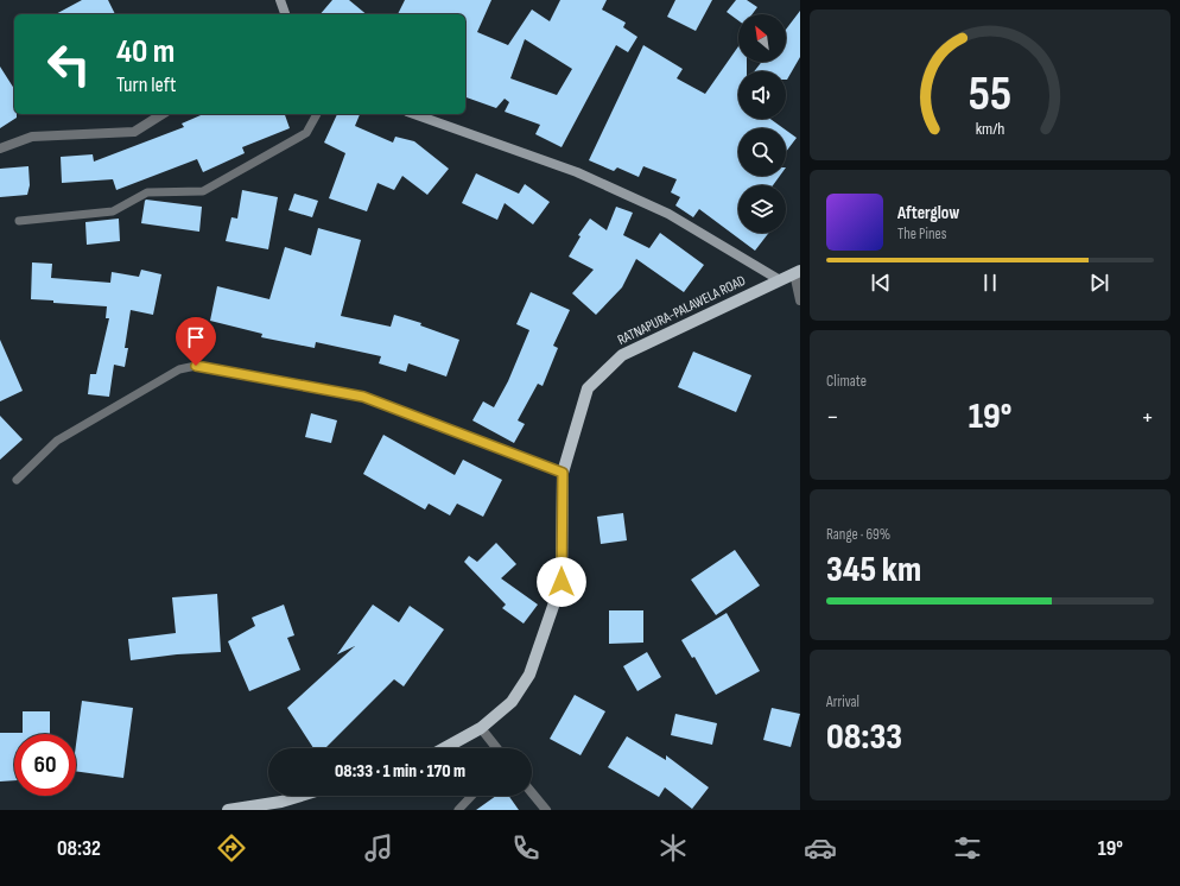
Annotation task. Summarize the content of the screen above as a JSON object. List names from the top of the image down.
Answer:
{
  "streets": {
    "main road": ["RATNAPURA-PALAWELA ROAD"]
  },
  "north": "top left",
  "page": {
    "turn": ["40 m", "Turn left"],
    "song": ["Afterglow", "The Pines"],
    "tile": [
      "Climate",
      ["Range · 69%", "345 km"],
      ["Arrival", "08:33"]
    ],
    "heat": ["−", "19°", "+"],
    "limit": "60",
    "trip": "08:33 · 1 min · 170 m",
    "tabs": ["08:32", "19°"],
    "gauge": ["55", "km/h"]
  }
}
